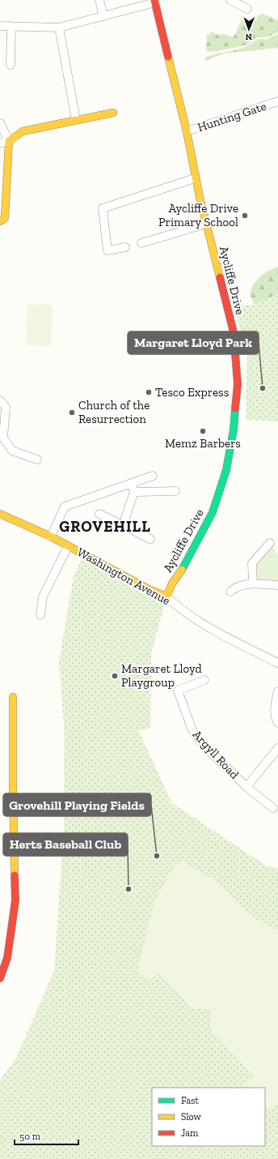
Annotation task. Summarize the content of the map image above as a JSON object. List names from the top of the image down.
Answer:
{
  "streets": {
    "street": [
      "Hunting Gate",
      "Aycliffe Drive",
      "Washington Avenue",
      "Argyll Road"
    ]
  },
  "crossings": [
    ["Hunting Gate", "Aycliffe Drive"],
    ["Aycliffe Drive", "Washington Avenue"]
  ],
  "districts": ["GROVEHILL"],
  "places": [
    "Aycliffe Drive Primary School",
    "Margaret Lloyd Park",
    "Tesco Express",
    "Church of the Resurrection",
    "Memz Barbers",
    "Margaret Lloyd Playgroup",
    "Grovehill Playing Fields",
    "Herts Baseball Club"
  ],
  "legend": ["Fast", "Slow", "Jam"],
  "scale_bar": "50 m",
  "north": "bottom"
}
